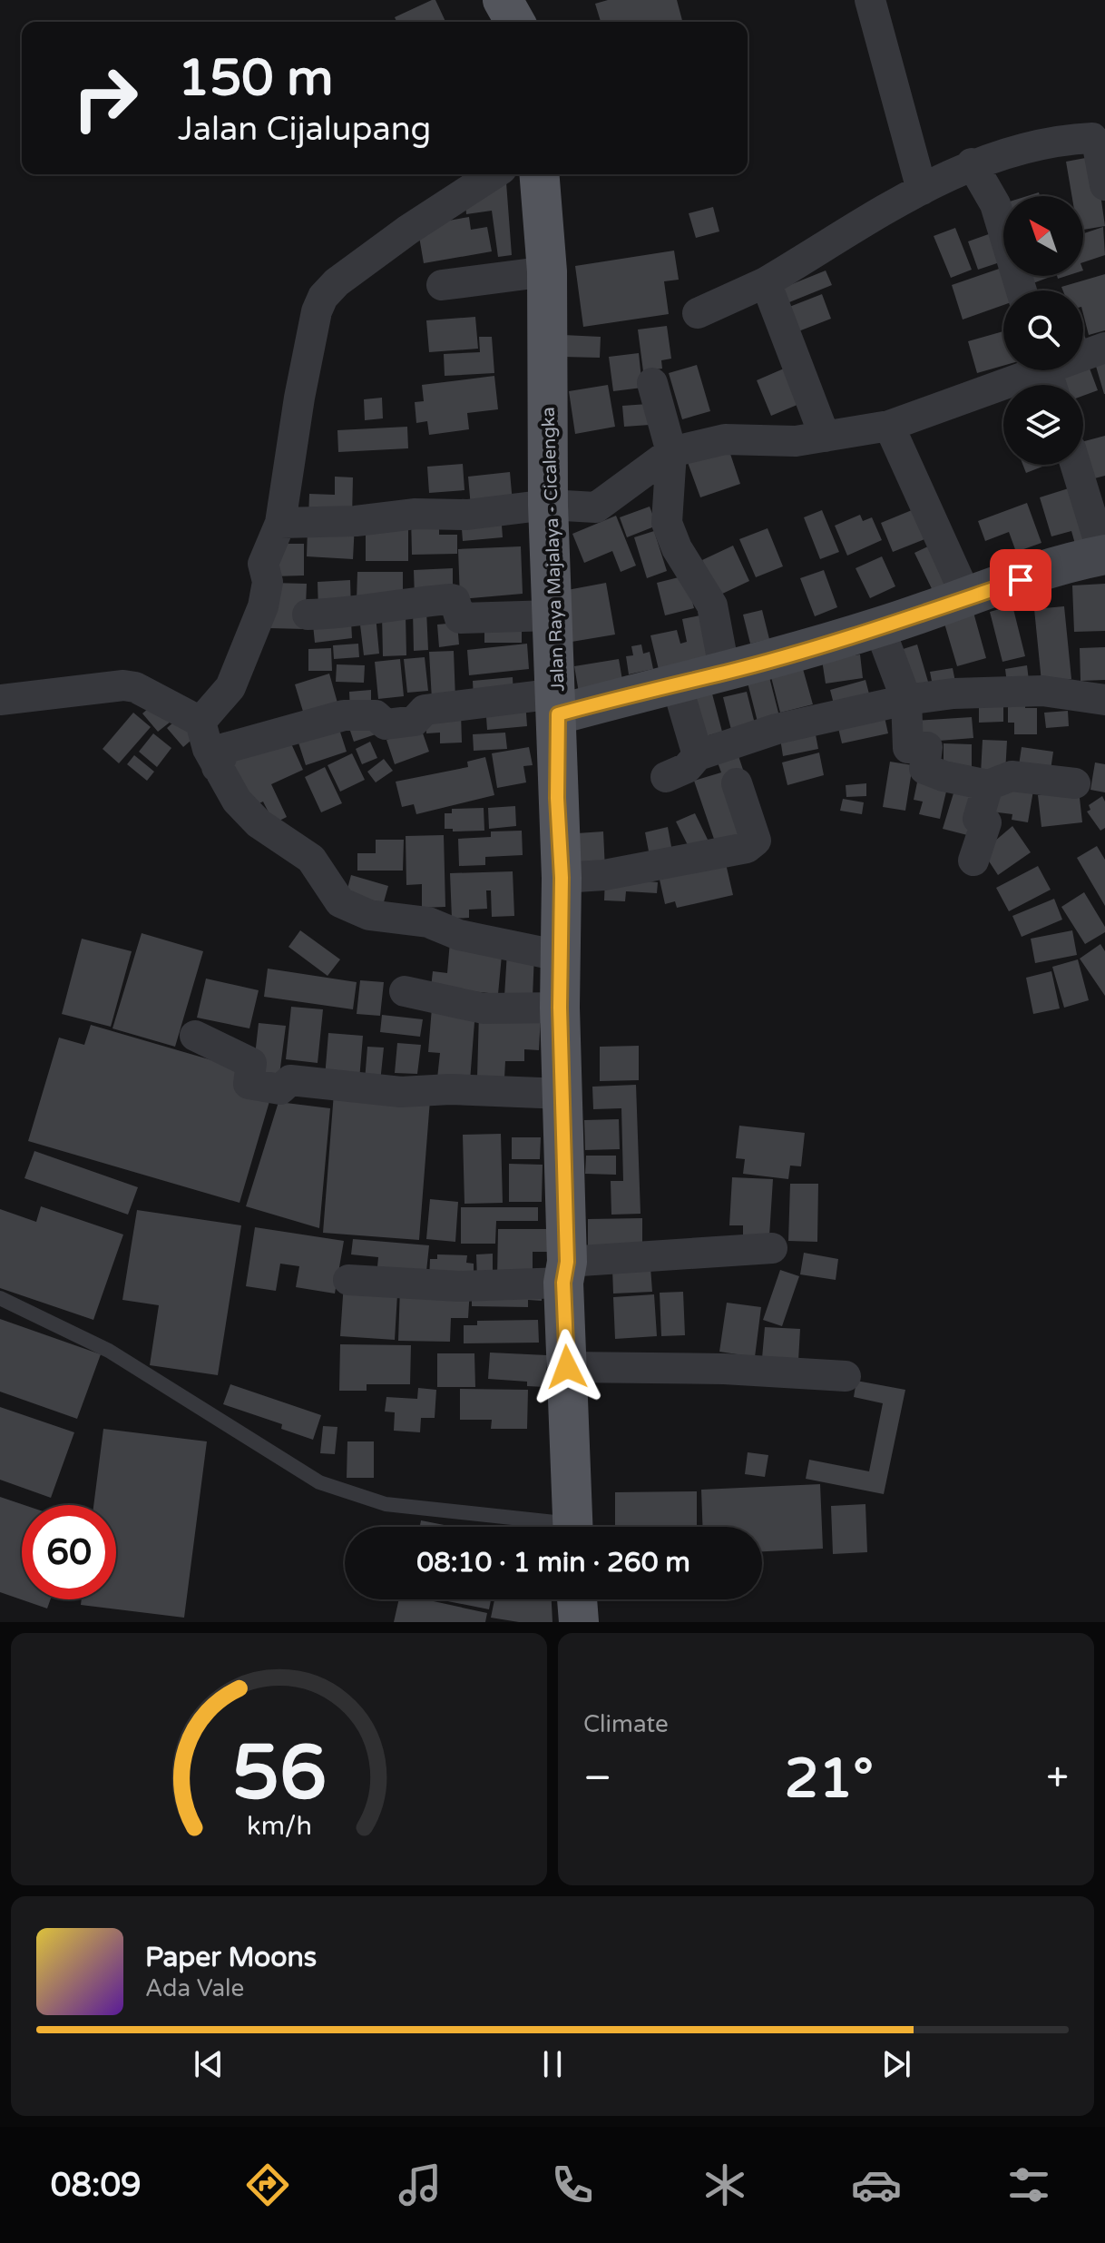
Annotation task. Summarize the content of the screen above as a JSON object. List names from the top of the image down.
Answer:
{
  "streets": {
    "main road": ["Jalan Raya Majalaya - Cicalengka"]
  },
  "north": "top left",
  "page": {
    "turn": ["150 m", "Jalan Cijalupang"],
    "limit": "60",
    "trip": "08:10 · 1 min · 260 m",
    "tile": "Climate",
    "heat": ["−", "21°", "+"],
    "song": ["Paper Moons", "Ada Vale"],
    "tabs": "08:09",
    "gauge": ["56", "km/h"]
  }
}
